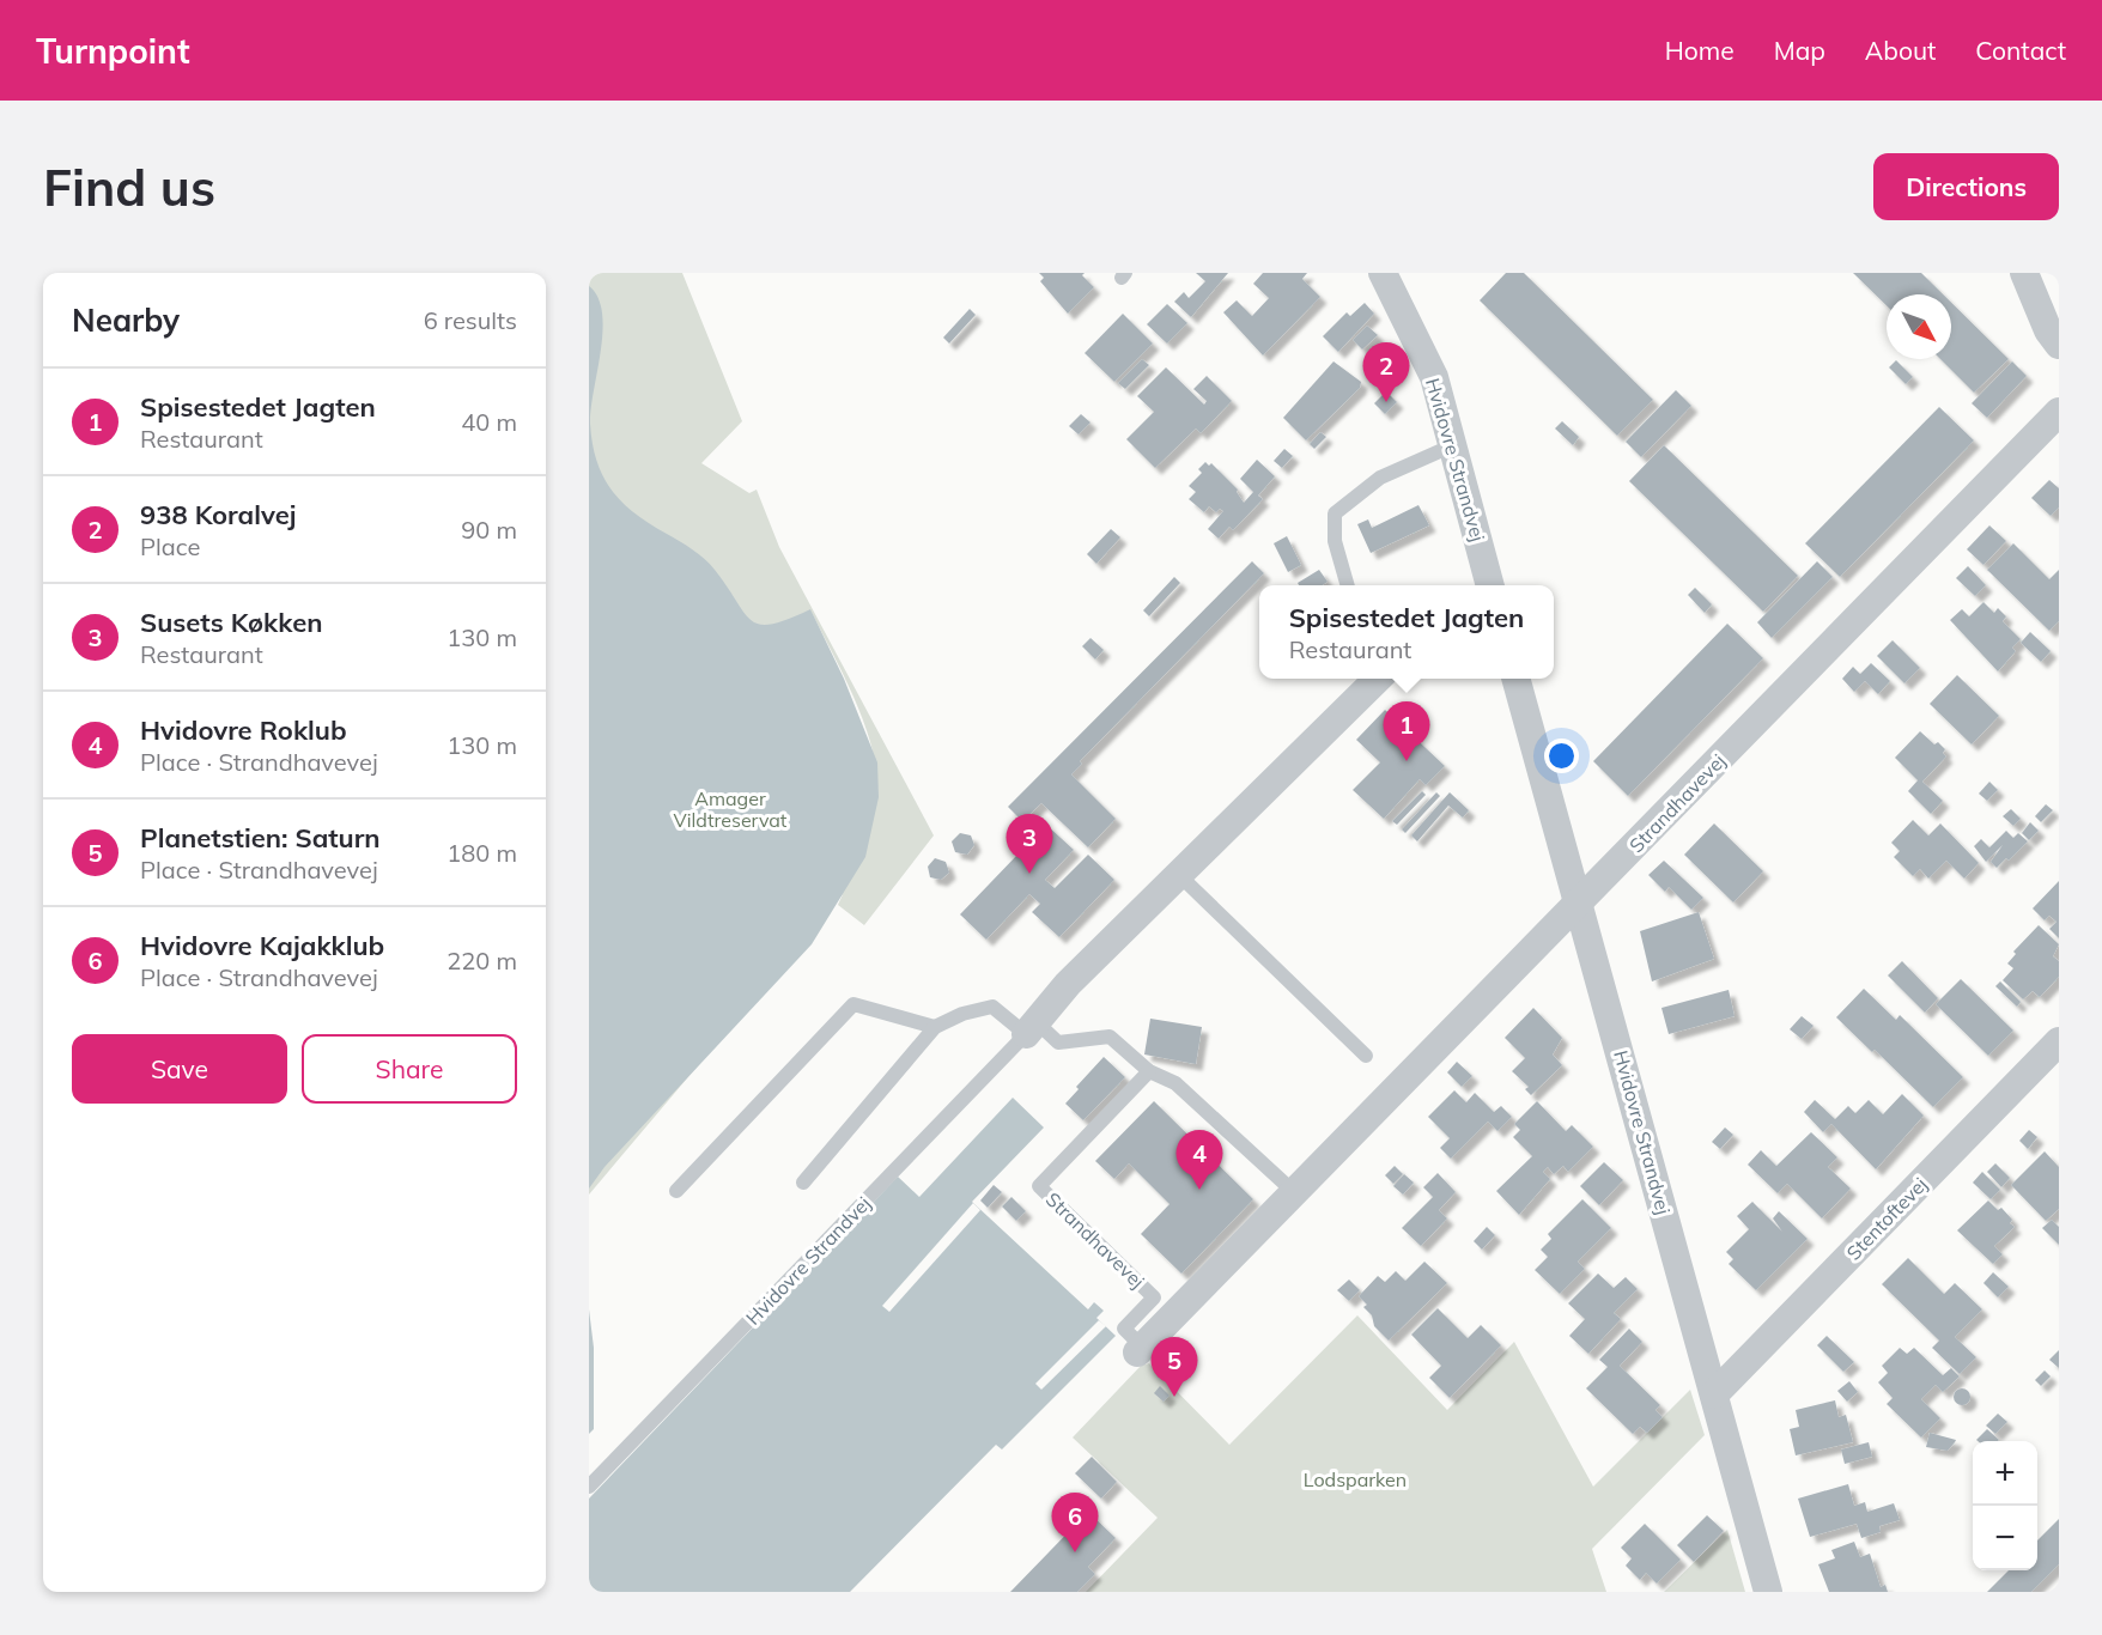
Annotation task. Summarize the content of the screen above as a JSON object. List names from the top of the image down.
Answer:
{
  "streets": {
    "street": ["Hvidovre Strandvej", "Strandhavevej", "Stentoftevej"]
  },
  "crossings": [
    ["Hvidovre Strandvej", "Strandhavevej"],
    ["Hvidovre Strandvej", "Stentoftevej"]
  ],
  "parks": ["Amager Vildtreservat", "Lodsparken"],
  "north": "bottom right",
  "page": {
    "header": "Turnpoint",
    "nav": [
      "Home",
      "Map",
      "About",
      "Contact"
    ],
    "buttons": [
      "Directions",
      ["Save", "Share"]
    ],
    "title": "Find us",
    "heading": ["Nearby", "6 results"],
    "pins": [
      "2",
      "1",
      "3",
      "4",
      "5",
      "6"
    ],
    "list": [
      {
        "mark": "1",
        "name": "Spisestedet Jagten",
        "note": "Restaurant",
        "value": "40 m"
      },
      {
        "mark": "2",
        "name": "938 Koralvej",
        "note": "Place",
        "value": "90 m"
      },
      {
        "mark": "3",
        "name": "Susets Køkken",
        "note": "Restaurant",
        "value": "130 m"
      },
      {
        "mark": "4",
        "name": "Hvidovre Roklub",
        "note": "Place · Strandhavevej",
        "value": "130 m"
      },
      {
        "mark": "5",
        "name": "Planetstien: Saturn",
        "note": "Place · Strandhavevej",
        "value": "180 m"
      },
      {
        "mark": "6",
        "name": "Hvidovre Kajakklub",
        "note": "Place · Strandhavevej",
        "value": "220 m"
      }
    ],
    "popup": ["Spisestedet Jagten", "Restaurant"],
    "map_buttons": ["+", "−"]
  }
}
